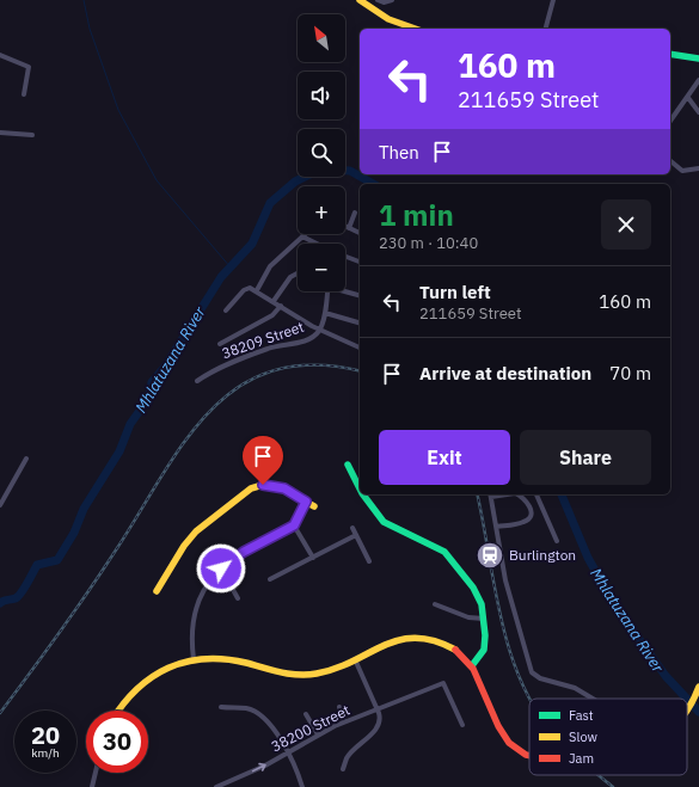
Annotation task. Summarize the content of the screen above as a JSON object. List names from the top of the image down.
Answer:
{
  "streets": {
    "street": ["38209 Street", "38200 Street"]
  },
  "water": ["Mhlatuzana River"],
  "places": {
    "station": ["Burlington"]
  },
  "legend": ["Fast", "Slow", "Jam"],
  "north": "top left",
  "page": {
    "map_buttons": ["+", "−"],
    "turn": ["160 m", "211659 Street"],
    "then": "Then",
    "heading": ["1 min", "230 m · 10:40"],
    "list": [
      {
        "name": "Turn left",
        "note": "211659 Street",
        "value": "160 m"
      },
      {
        "name": "Arrive at destination",
        "value": "70 m"
      }
    ],
    "buttons": ["Exit", "Share"],
    "speed": "20 km/h",
    "limit": "30"
  }
}
